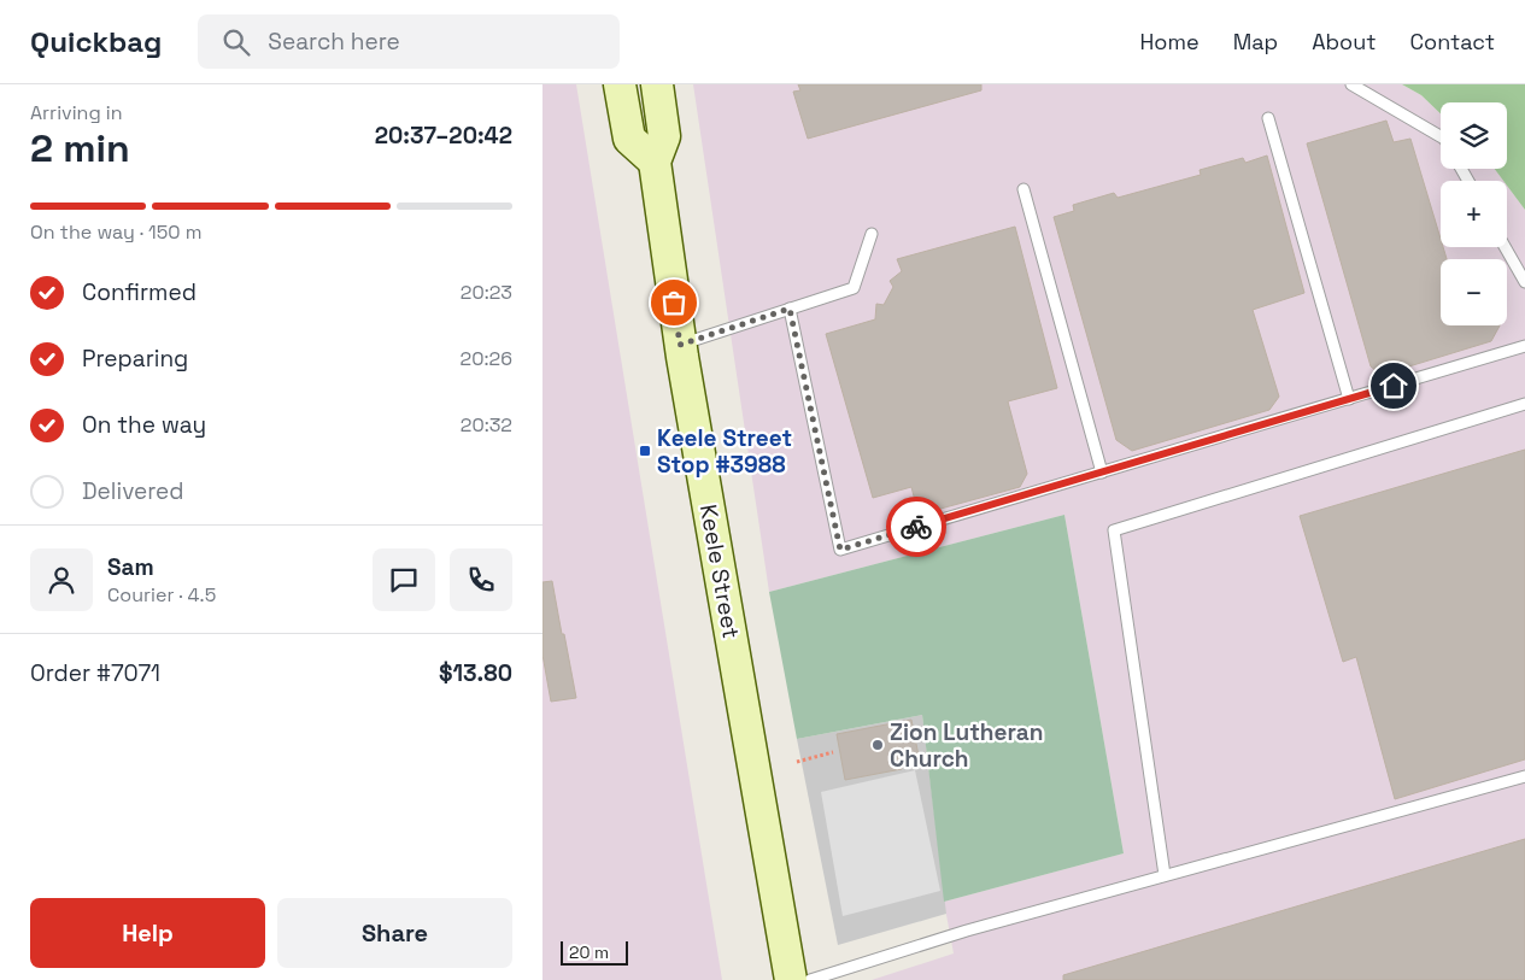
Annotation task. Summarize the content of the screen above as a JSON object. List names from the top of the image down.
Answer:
{
  "streets": {
    "main road": ["Keele Street"]
  },
  "places": {
    "transit": ["Keele Street Stop #3988"],
    "other": ["Zion Lutheran Church"]
  },
  "scale_bar": "20 m",
  "page": {
    "header": "Quickbag",
    "search": "Search here",
    "nav": [
      "Home",
      "Map",
      "About",
      "Contact"
    ],
    "heading": ["2 min", "Arriving in", "20:37–20:42"],
    "panel": [
      "Sam",
      "Courier · 4.5",
      "Order #7071",
      "$13.80"
    ],
    "map_buttons": ["+", "−"],
    "bar": "On the way · 150 m",
    "list": [
      ["Confirmed", "20:23"],
      ["Preparing", "20:26"],
      ["On the way", "20:32"],
      "Delivered"
    ],
    "buttons": ["Help", "Share"],
    "scale": "20 m"
  }
}
